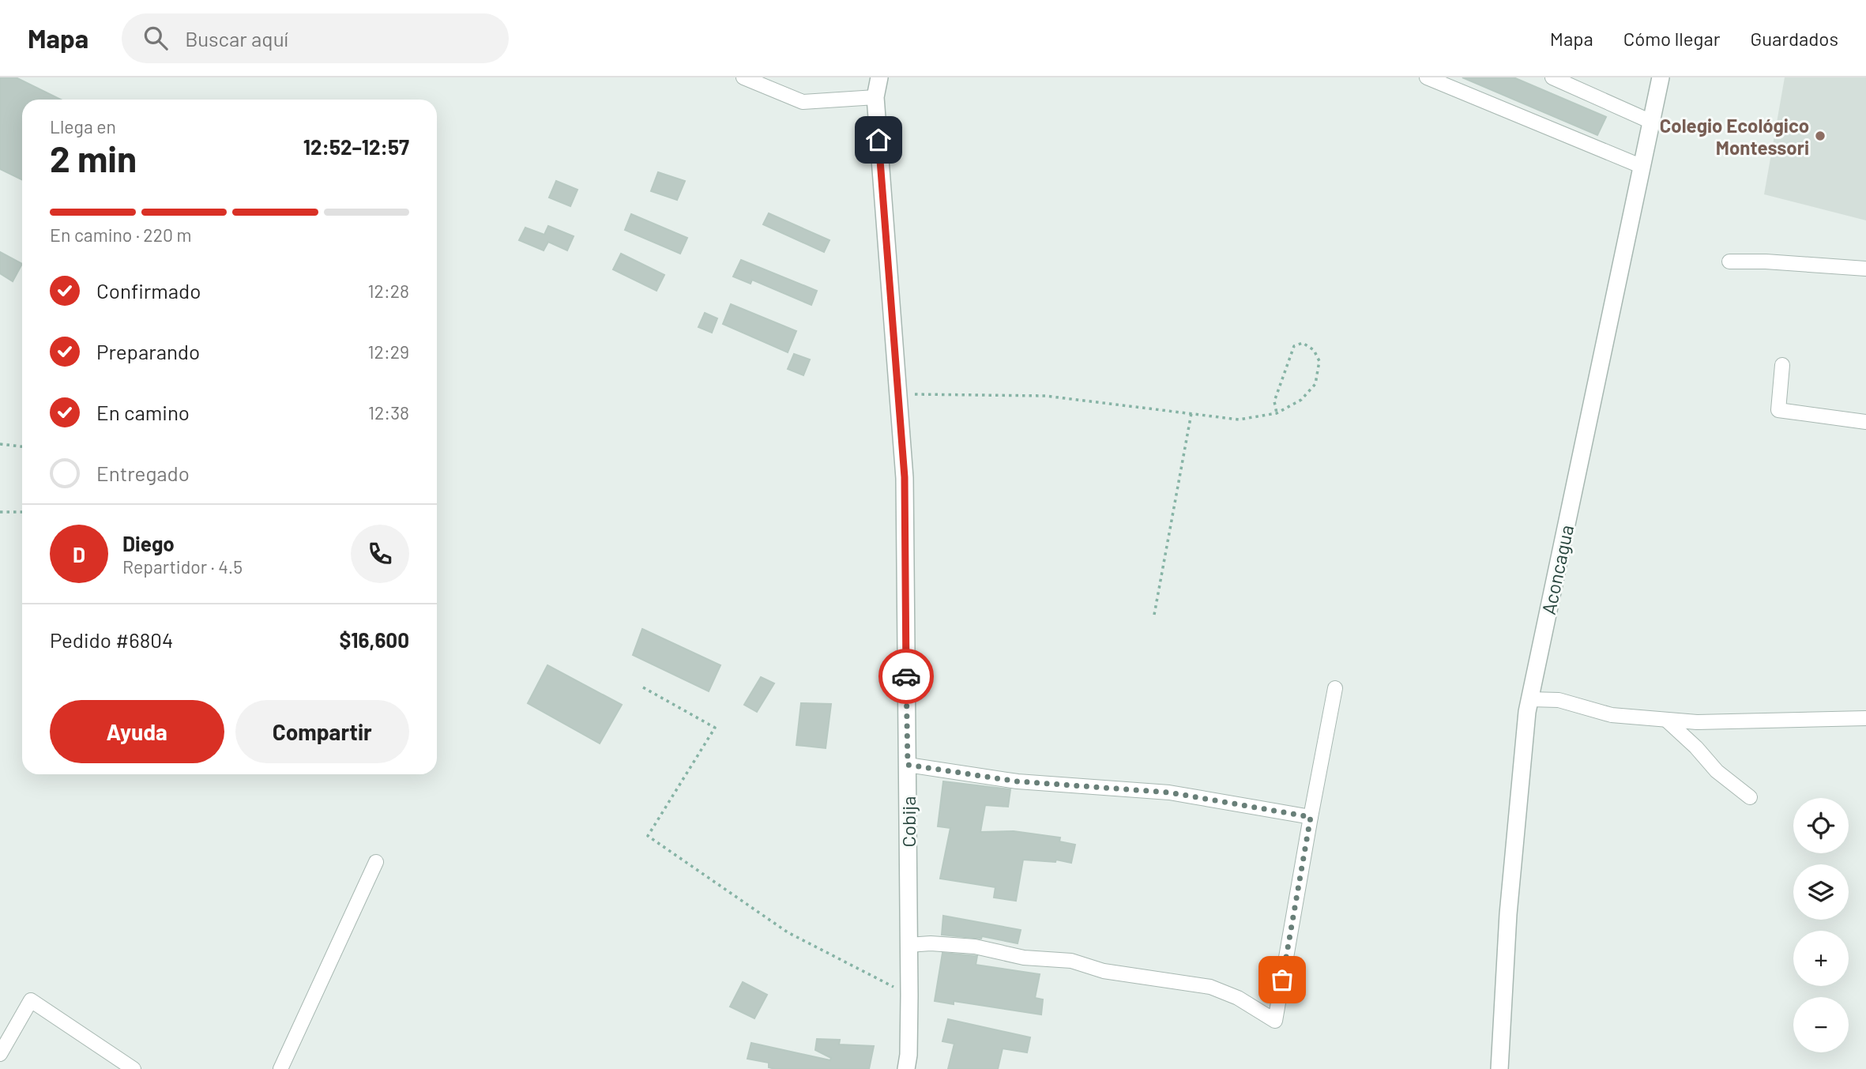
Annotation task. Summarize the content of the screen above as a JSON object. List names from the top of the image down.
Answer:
{
  "streets": {
    "street": ["Aconcagua", "Cobija"]
  },
  "places": ["Colegio Ecológico Montessori"],
  "page": {
    "header": "Mapa",
    "search": "Buscar aquí",
    "nav": ["Mapa", "Cómo llegar", "Guardados"],
    "heading": ["2 min", "Llega en", "12:52–12:57"],
    "panel": [
      "Diego",
      "Repartidor · 4.5",
      "Pedido #6804",
      "$16,600"
    ],
    "bar": "En camino · 220 m",
    "list": [
      ["Confirmado", "12:28"],
      ["Preparando", "12:29"],
      ["En camino", "12:38"],
      "Entregado"
    ],
    "round": "D",
    "buttons": ["Ayuda", "Compartir"],
    "map_buttons": ["+", "−"]
  }
}
